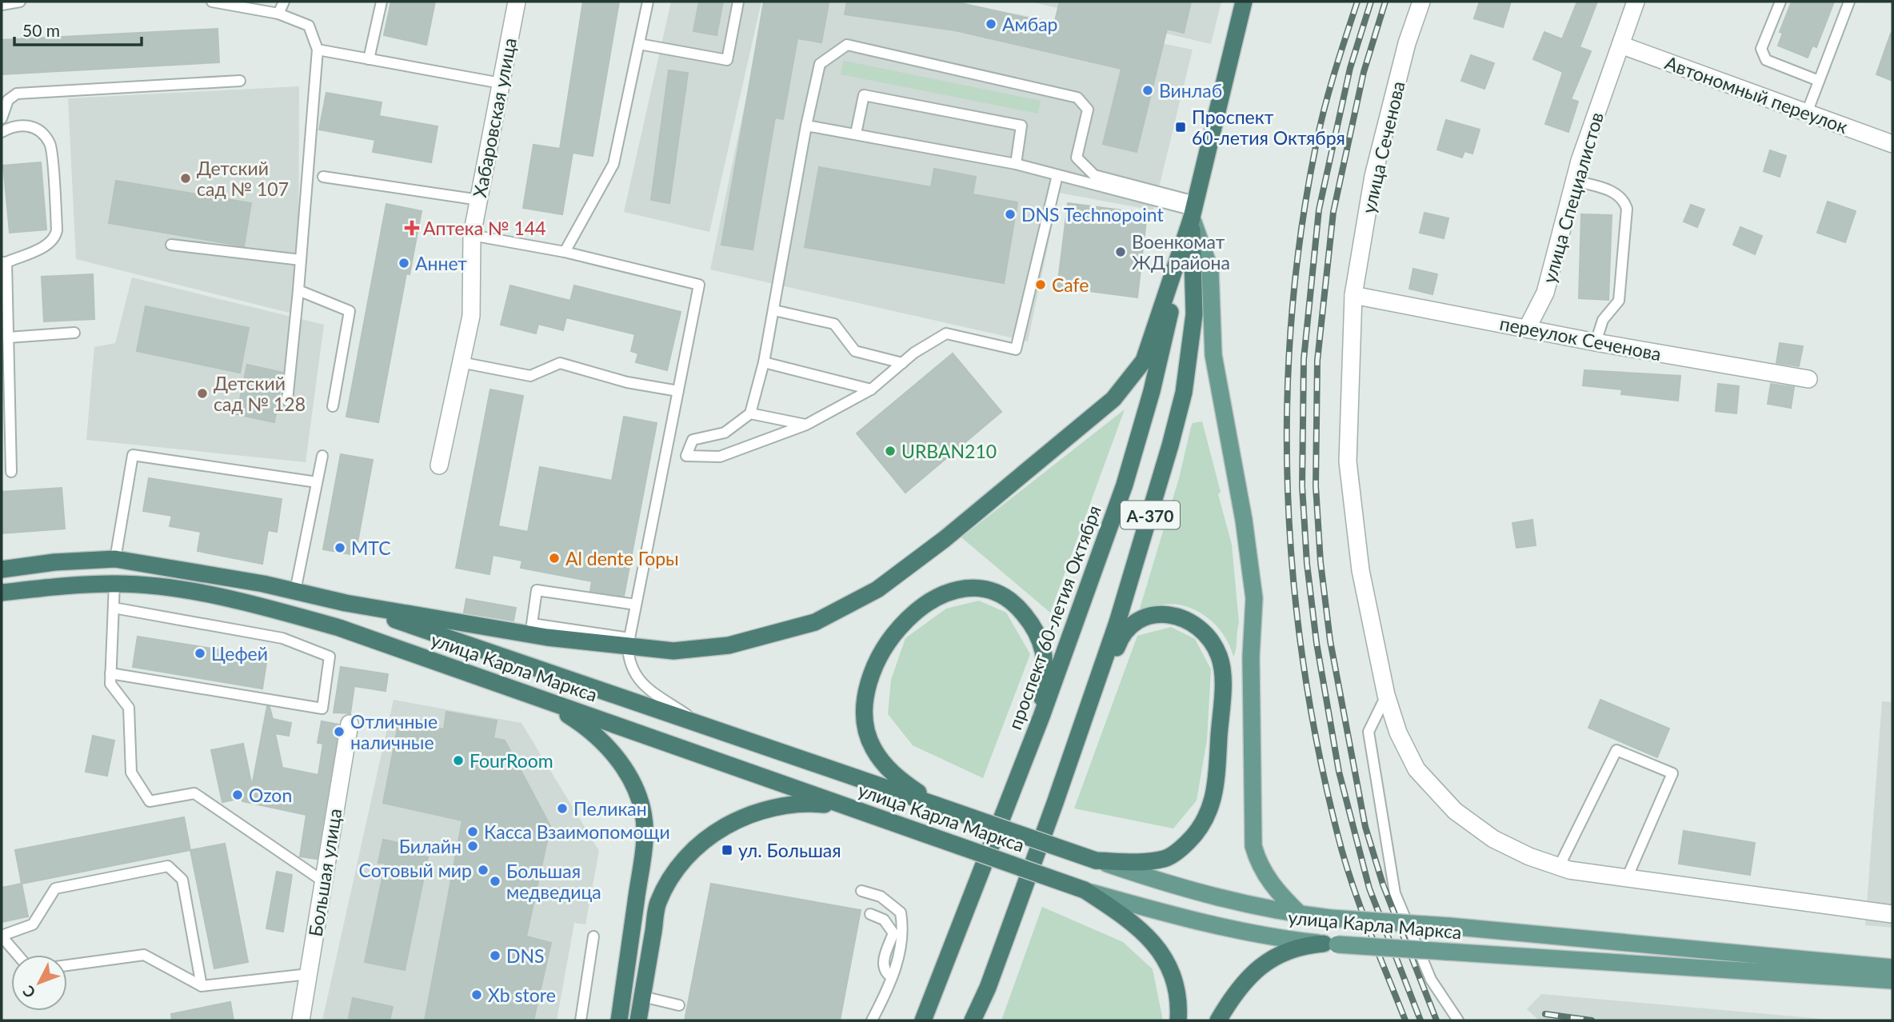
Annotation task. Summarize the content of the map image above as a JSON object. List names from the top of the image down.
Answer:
{
  "streets": {
    "highway": ["А-370", "проспект 60-летия Октября", "улица Карла Маркса"],
    "street": [
      "Автономный переулок",
      "Хабаровская улица",
      "улица Сеченова",
      "улица Специалистов",
      "переулок Сеченова",
      "Большая улица"
    ]
  },
  "crossings": [
    ["Автономный переулок", "улица Специалистов"],
    ["улица Сеченова", "переулок Сеченова"],
    ["улица Специалистов", "переулок Сеченова"]
  ],
  "places": {
    "other": [
      "Амбар",
      "Винлаб",
      "Детский сад № 107",
      "DNS Technopoint",
      "Военкомат ЖД района",
      "Аннет",
      "Cafe",
      "Детский сад № 128",
      "URBAN210",
      "МТС",
      "Al dente Горы",
      "Цефей",
      "Отличные наличные",
      "FourRoom",
      "Ozon",
      "Пеликан",
      "Касса Взаимопомощи",
      "Билайн",
      "Сотовый мир",
      "Большая медведица",
      "DNS",
      "Xb store"
    ],
    "transit": ["Проспект 60-летия Октября", "ул. Большая"],
    "health": ["Аптека № 144"]
  },
  "scale_bar": "50 m",
  "north": "bottom left"
}
